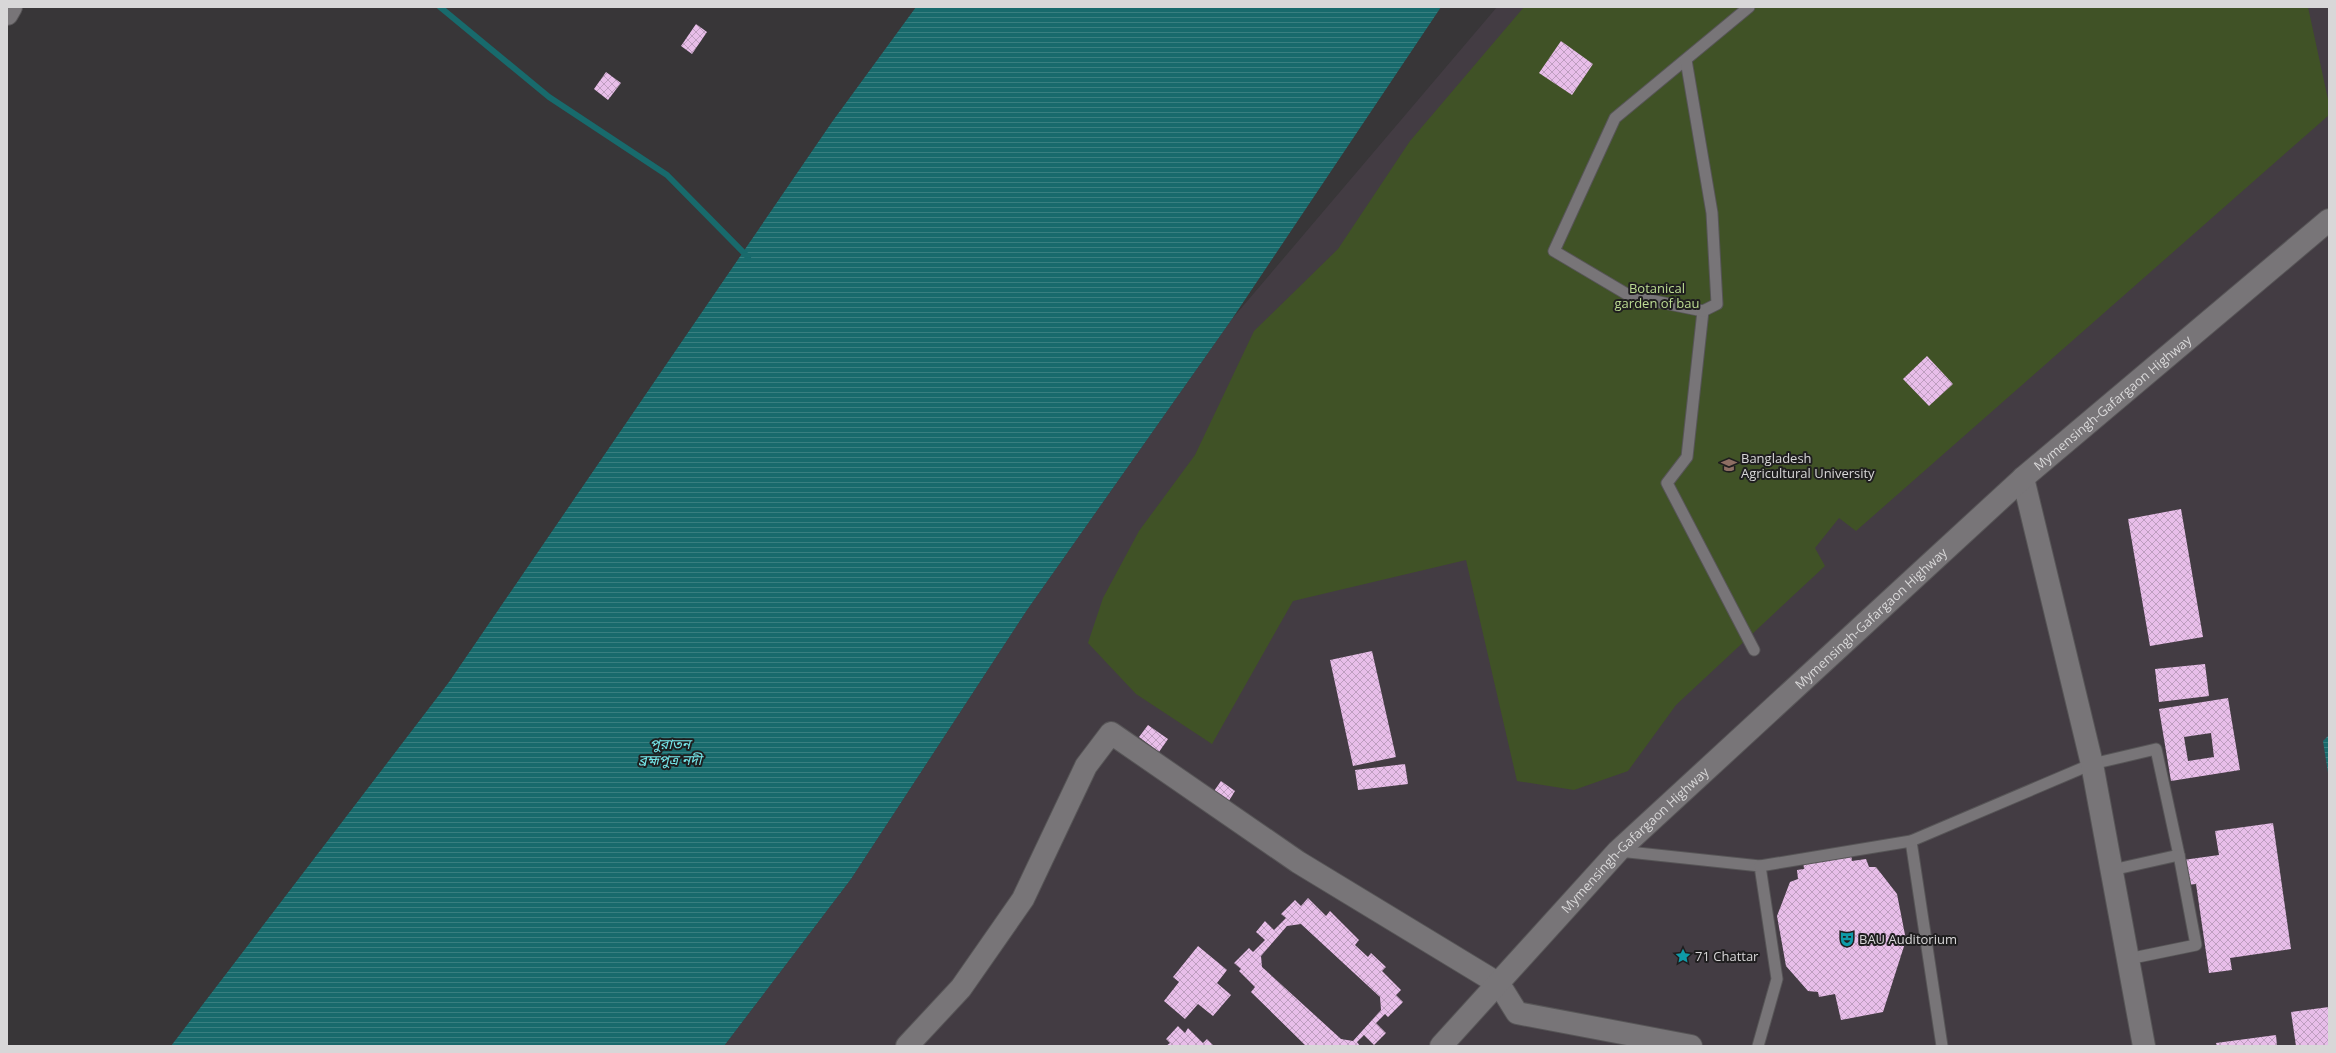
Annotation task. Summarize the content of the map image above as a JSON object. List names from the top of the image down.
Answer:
{
  "streets": {
    "street": ["Mymensingh-Gafargaon Highway"]
  },
  "water": ["পুরাতন ব্রহ্মপুত্র নদী"],
  "parks": ["Botanical garden of bau"],
  "places": {
    "school or university": ["Bangladesh Agricultural University"],
    "theatre": ["BAU Auditorium"],
    "place": ["71 Chattar"]
  }
}
